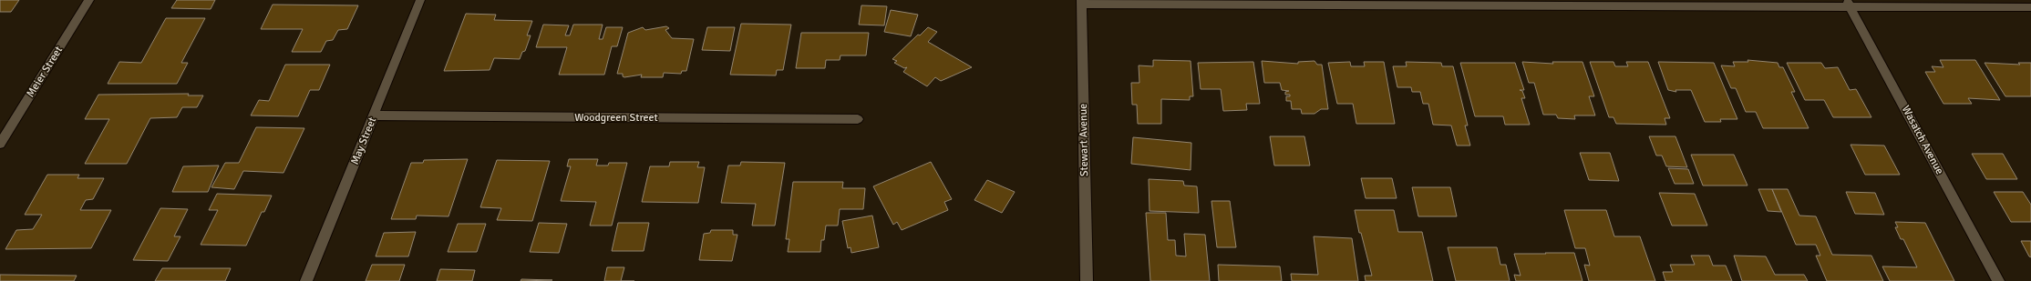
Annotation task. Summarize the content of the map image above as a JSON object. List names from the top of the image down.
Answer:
{
  "streets": {
    "street": [
      "Meier Street",
      "Woodgreen Street",
      "Stewart Avenue",
      "Wasatch Avenue",
      "May Street"
    ]
  },
  "crossings": [
    ["Woodgreen Street", "May Street"]
  ]
}
